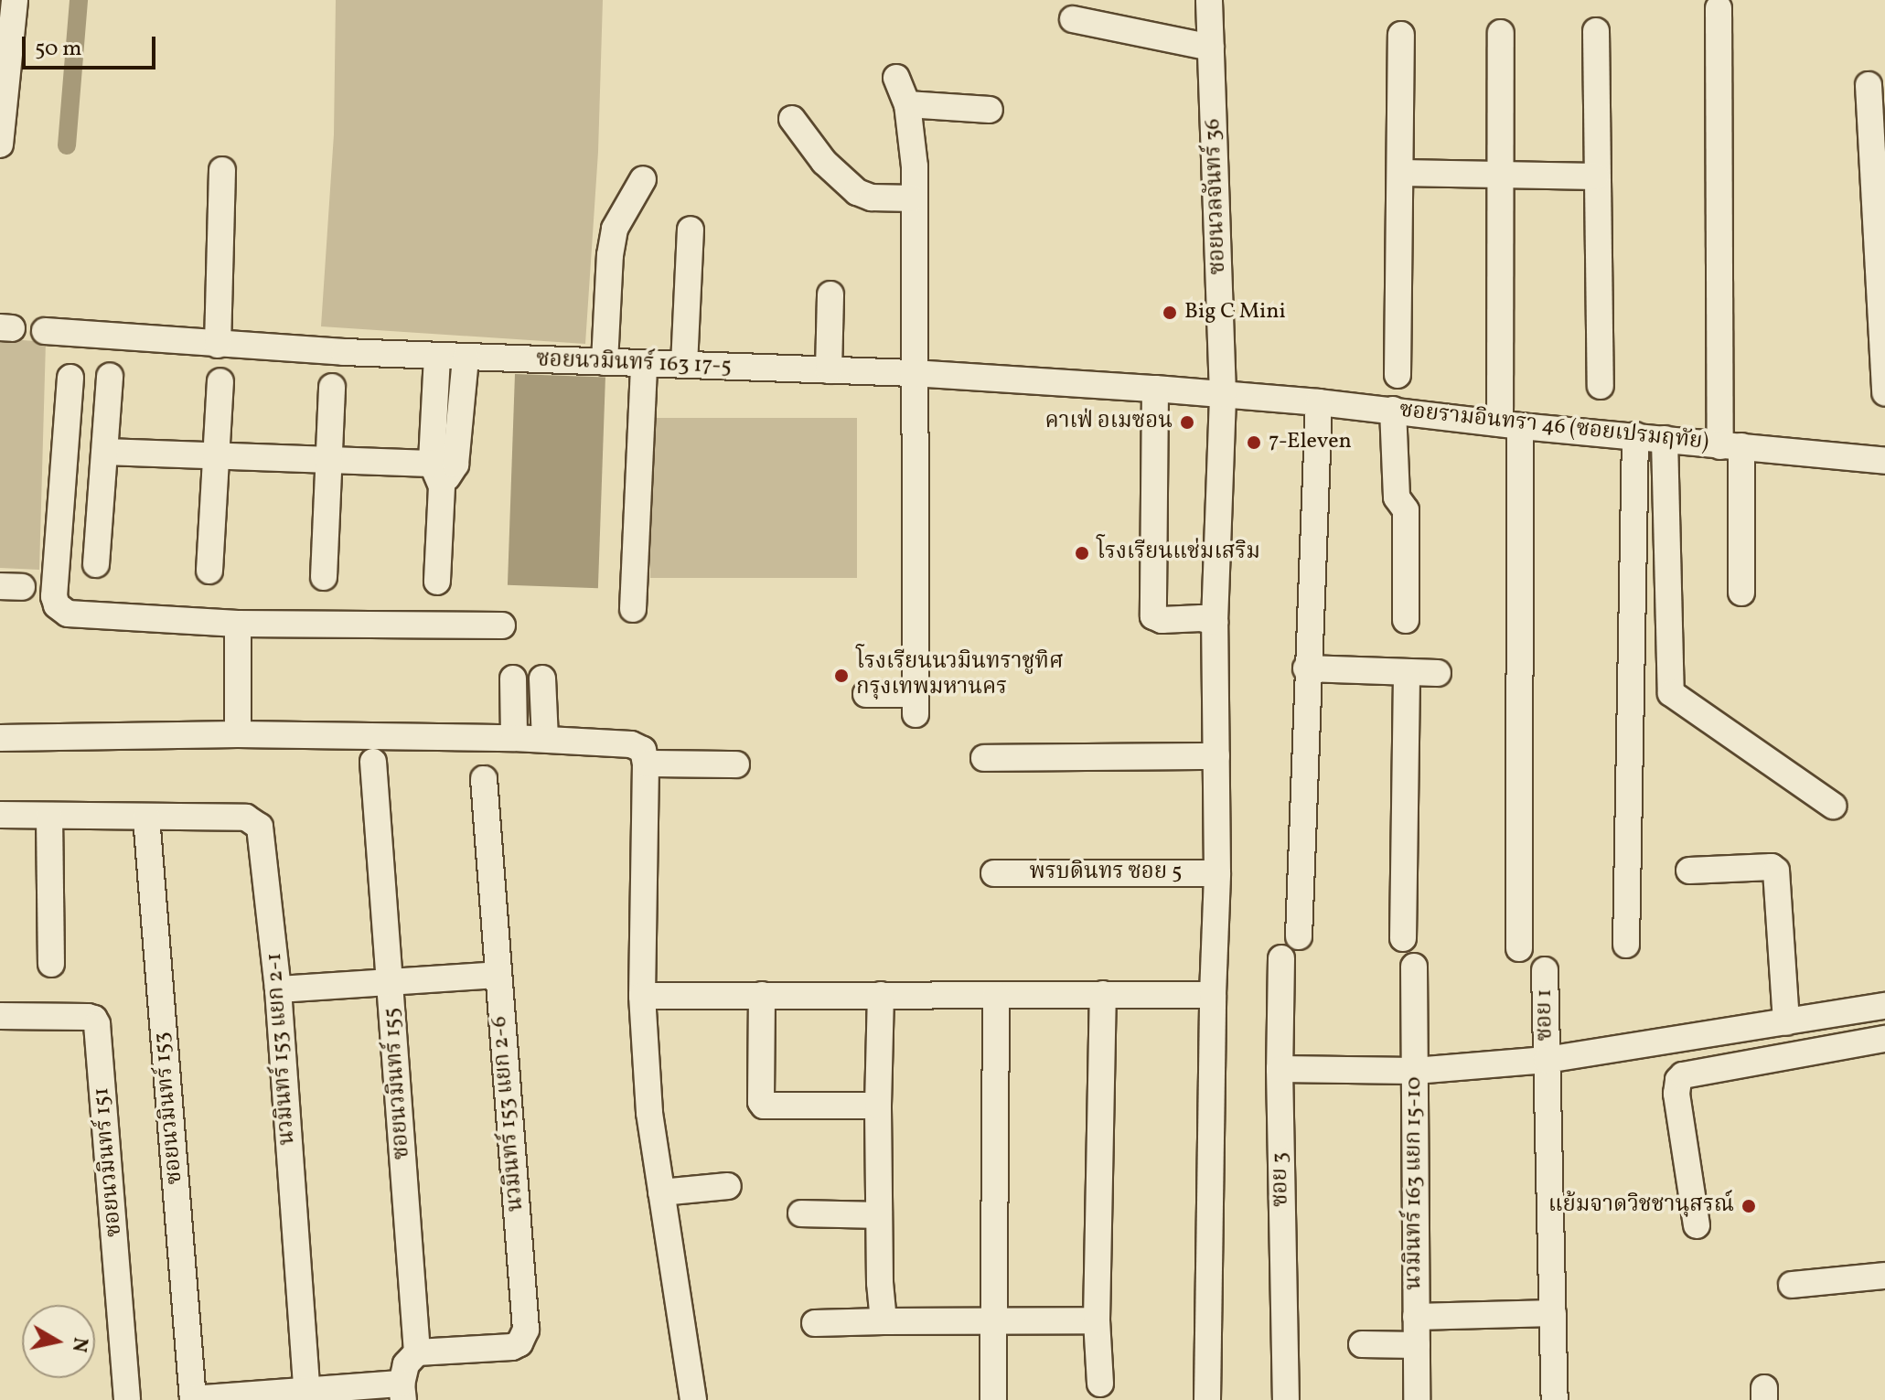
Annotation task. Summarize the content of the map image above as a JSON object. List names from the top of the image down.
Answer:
{
  "streets": {
    "street": [
      "ซอยนวลจันทร์ 36",
      "ซอยนวมินทร์ 163 17-5",
      "ซอยรามอินทรา 46 (ซอยเปรมฤทัย)",
      "พรบดินทร ซอย 5",
      "ซอย 1",
      "นวมินทร์ 153 แยก 2-1",
      "ซอยนวมินทร์ 155",
      "ซอยนวมินทร์ 153",
      "นวมินทร์ 153 แยก 2-6",
      "ซอยนวมินทร์ 151",
      "ซอย 3",
      "นวมินทร์ 163 แยก 15-10"
    ]
  },
  "crossings": [
    ["ซอยนวลจันทร์ 36", "ซอยนวมินทร์ 163 17-5"],
    ["ซอยนวลจันทร์ 36", "ซอยรามอินทรา 46 (ซอยเปรมฤทัย)"],
    ["ซอยนวลจันทร์ 36", "พรบดินทร ซอย 5"],
    ["ซอยนวมินทร์ 163 17-5", "ซอยรามอินทรา 46 (ซอยเปรมฤทัย)"],
    ["นวมินทร์ 153 แยก 2-1", "ซอยนวมินทร์ 153"],
    ["ซอยนวมินทร์ 155", "นวมินทร์ 153 แยก 2-6"]
  ],
  "places": [
    "Big C Mini",
    "คาเฟ่ อเมซอน",
    "7-Eleven",
    "โรงเรียนแช่มเสริม",
    "โรงเรียนนวมินทราชูทิศ กรุงเทพมหานคร",
    "แย้มจาดวิชชานุสรณ์"
  ],
  "scale_bar": "50 m",
  "north": "right"
}
